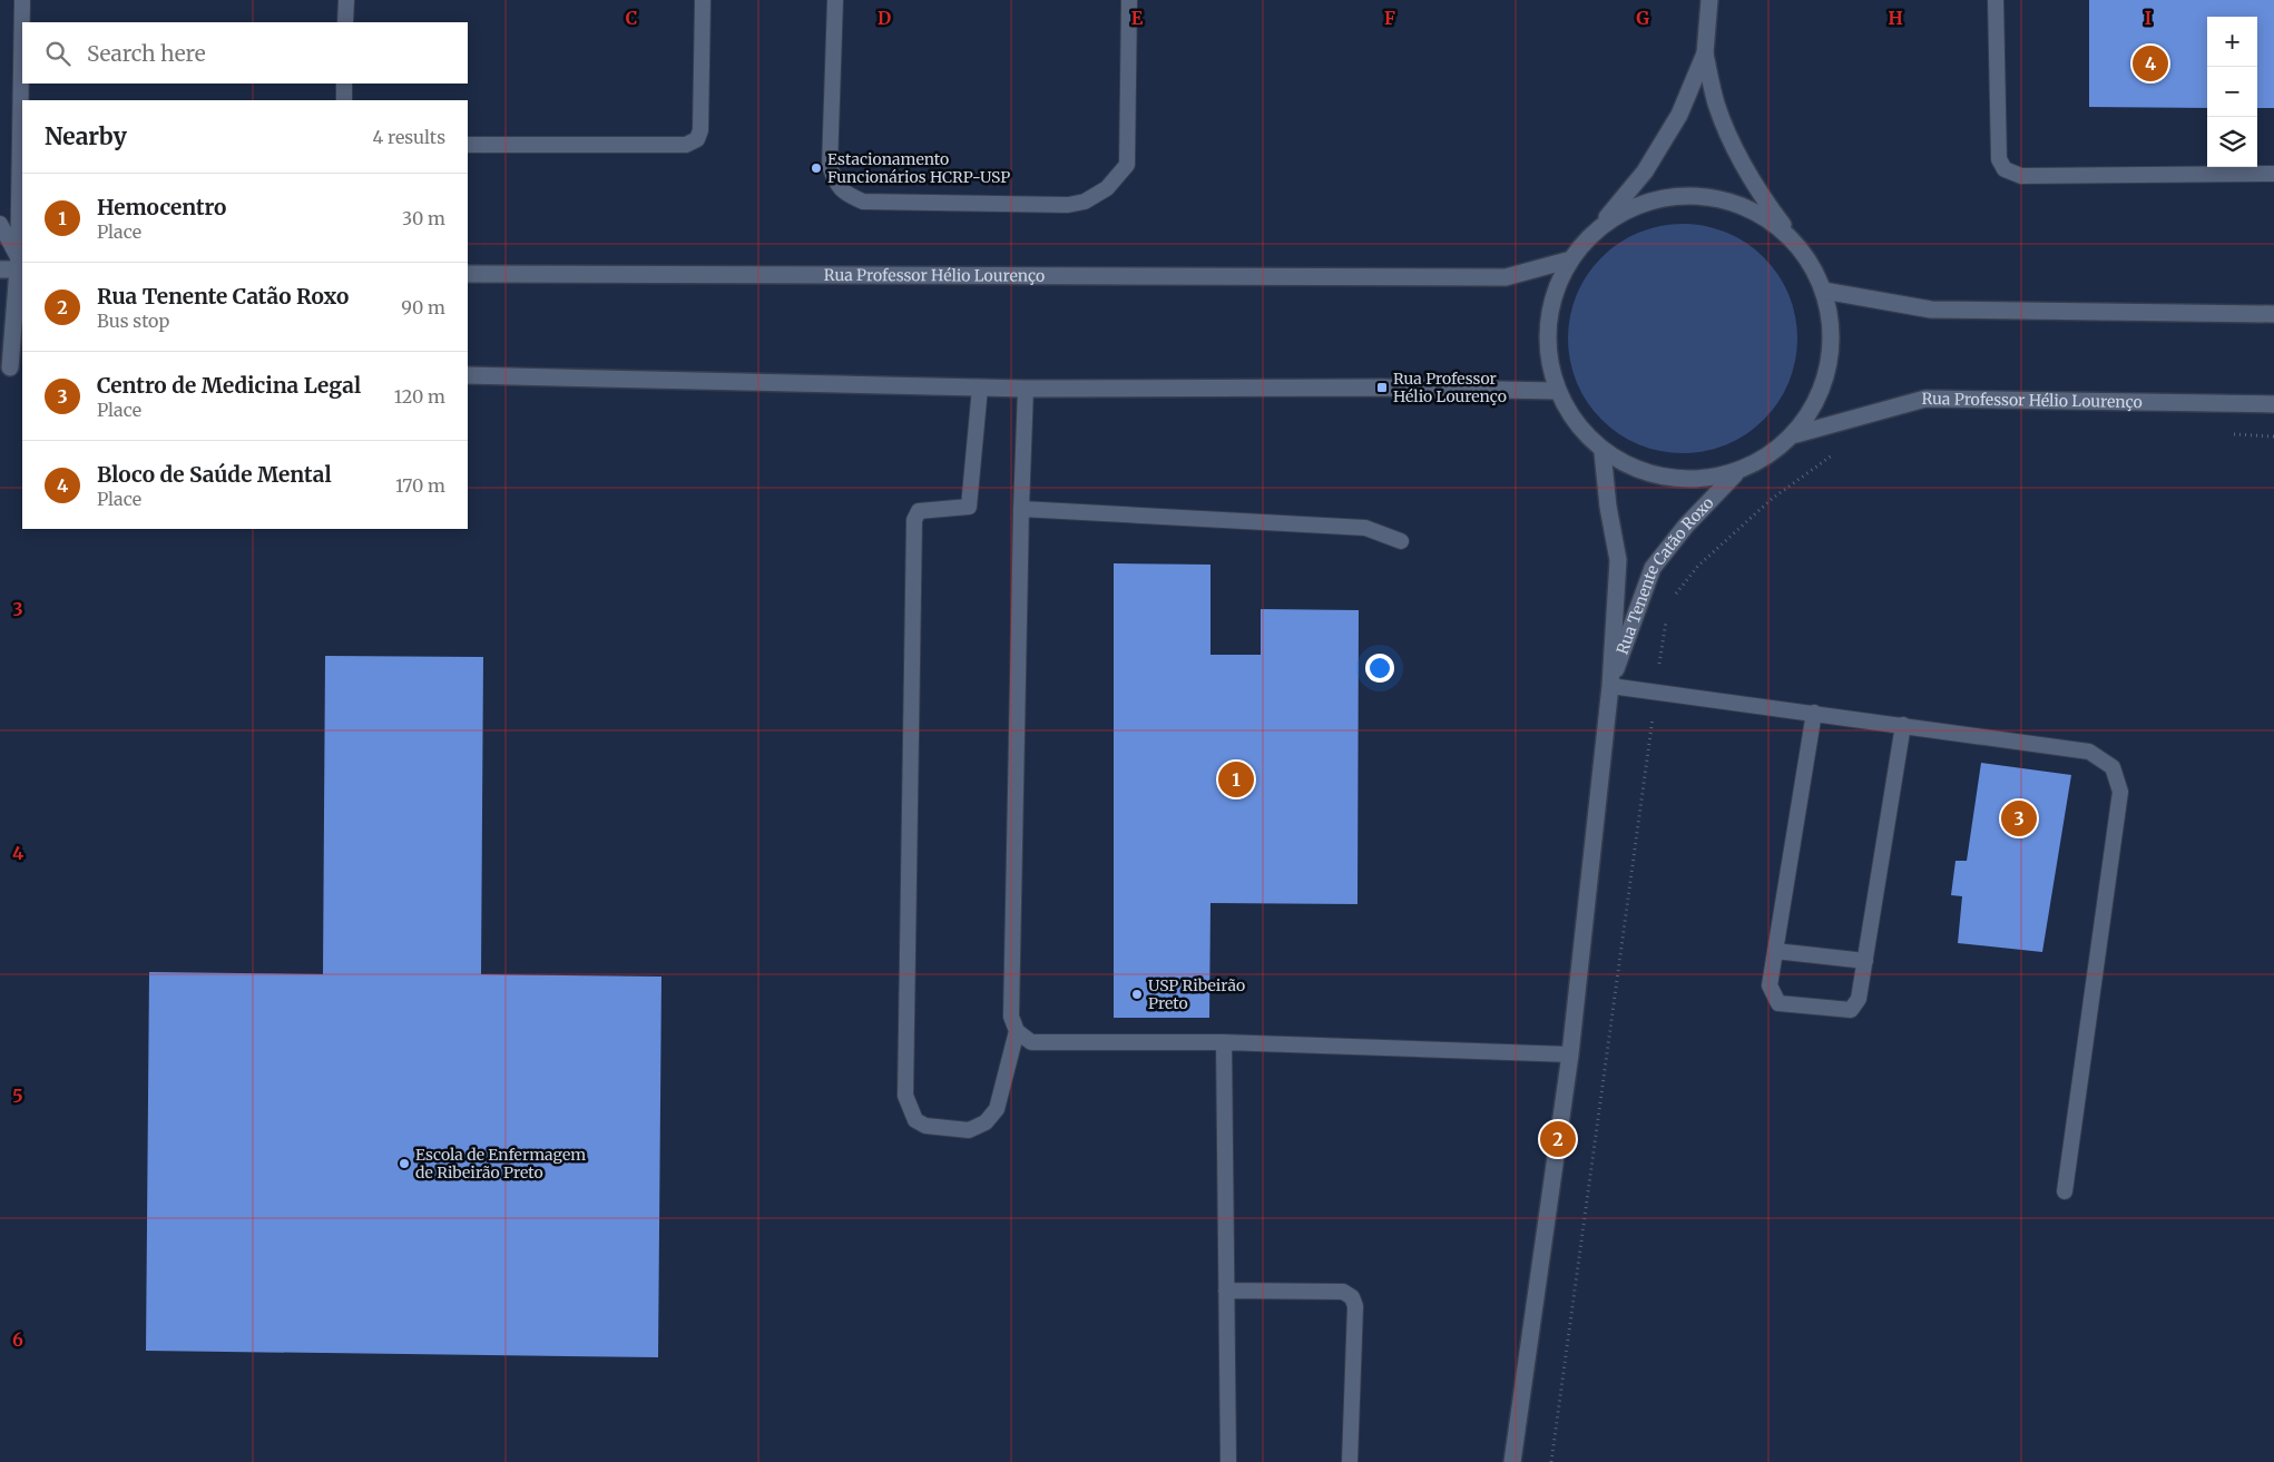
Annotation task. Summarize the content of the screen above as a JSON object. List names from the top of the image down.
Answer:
{
  "streets": {
    "street": ["Rua Professor Hélio Lourenço", "Rua Tenente Catão Roxo"]
  },
  "places": {
    "other": ["Estacionamento Funcionários HCRP-USP", "USP Ribeirão Preto", "Escola de Enfermagem de Ribeirão Preto"],
    "transit": ["Rua Professor Hélio Lourenço"]
  },
  "page": {
    "map_buttons": ["+", "−"],
    "search": "Search here",
    "pins": [
      "4",
      "1",
      "3",
      "2"
    ],
    "heading": ["Nearby", "4 results"],
    "list": [
      {
        "mark": "1",
        "name": "Hemocentro",
        "note": "Place",
        "value": "30 m"
      },
      {
        "mark": "2",
        "name": "Rua Tenente Catão Roxo",
        "note": "Bus stop",
        "value": "90 m"
      },
      {
        "mark": "3",
        "name": "Centro de Medicina Legal",
        "note": "Place",
        "value": "120 m"
      },
      {
        "mark": "4",
        "name": "Bloco de Saúde Mental",
        "note": "Place",
        "value": "170 m"
      }
    ]
  },
  "grid": {
    "columns": [
      "C",
      "D",
      "E",
      "F",
      "G",
      "H",
      "I"
    ],
    "rows": [
      "3",
      "4",
      "5",
      "6"
    ]
  }
}
